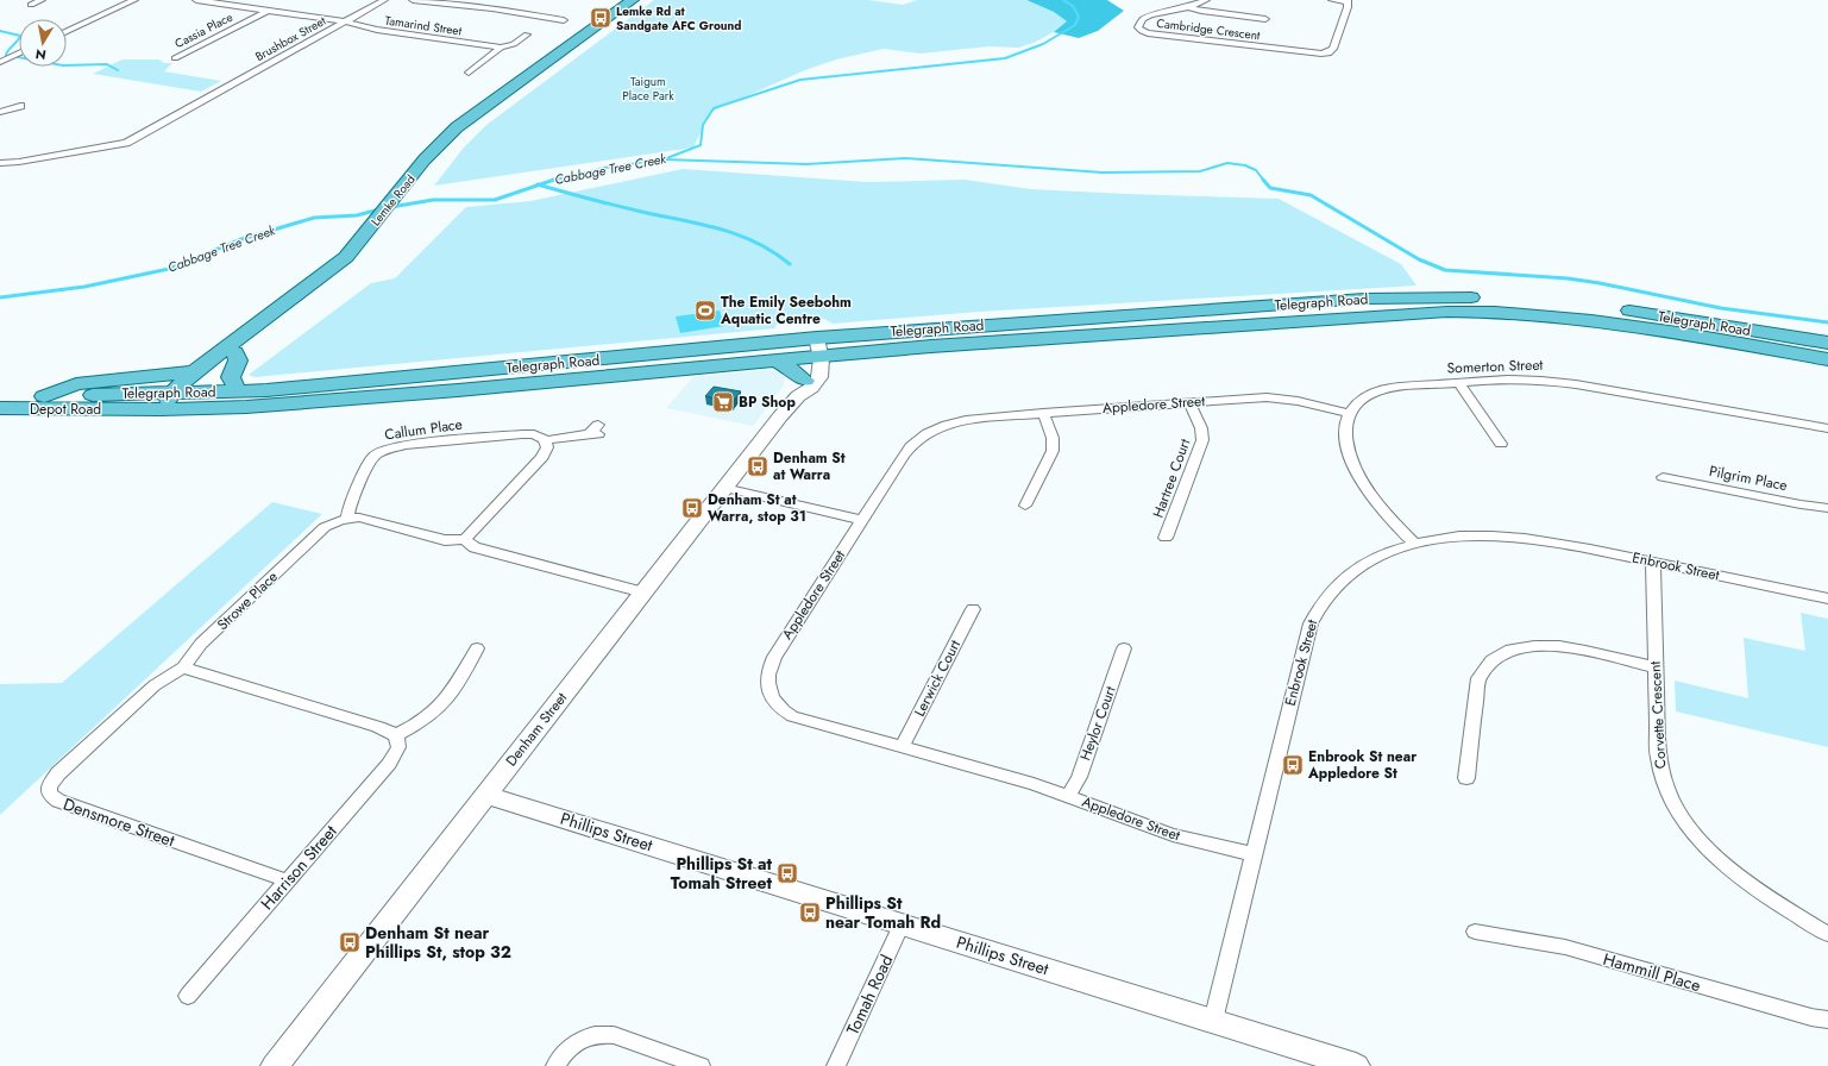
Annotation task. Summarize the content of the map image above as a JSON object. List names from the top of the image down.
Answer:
{
  "streets": {
    "main road": ["Lemke Road", "Telegraph Road", "Depot Road"],
    "street": [
      "Tamarind Street",
      "Cambridge Crescent",
      "Cassia Place",
      "Brushbox Street",
      "Somerton Street",
      "Appledore Street",
      "Callum Place",
      "Hartree Court",
      "Pilgrim Place",
      "Enbrook Street",
      "Strowe Place",
      "Lerwick Court",
      "Corvette Crescent",
      "Heylor Court",
      "Denham Street",
      "Densmore Street",
      "Phillips Street",
      "Harrison Street",
      "Hammill Place",
      "Tomah Road"
    ]
  },
  "crossings": [
    ["Tamarind Street", "Cassia Place"],
    ["Tamarind Street", "Brushbox Street"],
    ["Lemke Road", "Telegraph Road"],
    ["Lemke Road", "Depot Road"],
    ["Telegraph Road", "Depot Road"],
    ["Telegraph Road", "Denham Street"],
    ["Somerton Street", "Appledore Street"],
    ["Appledore Street", "Hartree Court"],
    ["Appledore Street", "Enbrook Street"],
    ["Appledore Street", "Lerwick Court"],
    ["Appledore Street", "Heylor Court"],
    ["Callum Place", "Strowe Place"],
    ["Enbrook Street", "Corvette Crescent"],
    ["Enbrook Street", "Phillips Street"],
    ["Strowe Place", "Denham Street"],
    ["Strowe Place", "Densmore Street"],
    ["Denham Street", "Phillips Street"],
    ["Densmore Street", "Harrison Street"],
    ["Phillips Street", "Tomah Road"]
  ],
  "water": ["Cabbage Tree Creek"],
  "parks": ["Taigum Place Park"],
  "places": {
    "bus stop": [
      "Lemke Rd at Sandgate AFC Ground",
      "Denham St at Warra",
      "Denham St at Warra, stop 31",
      "Enbrook St near Appledore St",
      "Phillips St at Tomah Street",
      "Phillips St near Tomah Rd",
      "Denham St near Phillips St, stop 32"
    ],
    "sports": ["The Emily Seebohm Aquatic Centre"],
    "supermarket": ["BP Shop"]
  },
  "north": "bottom"
}
